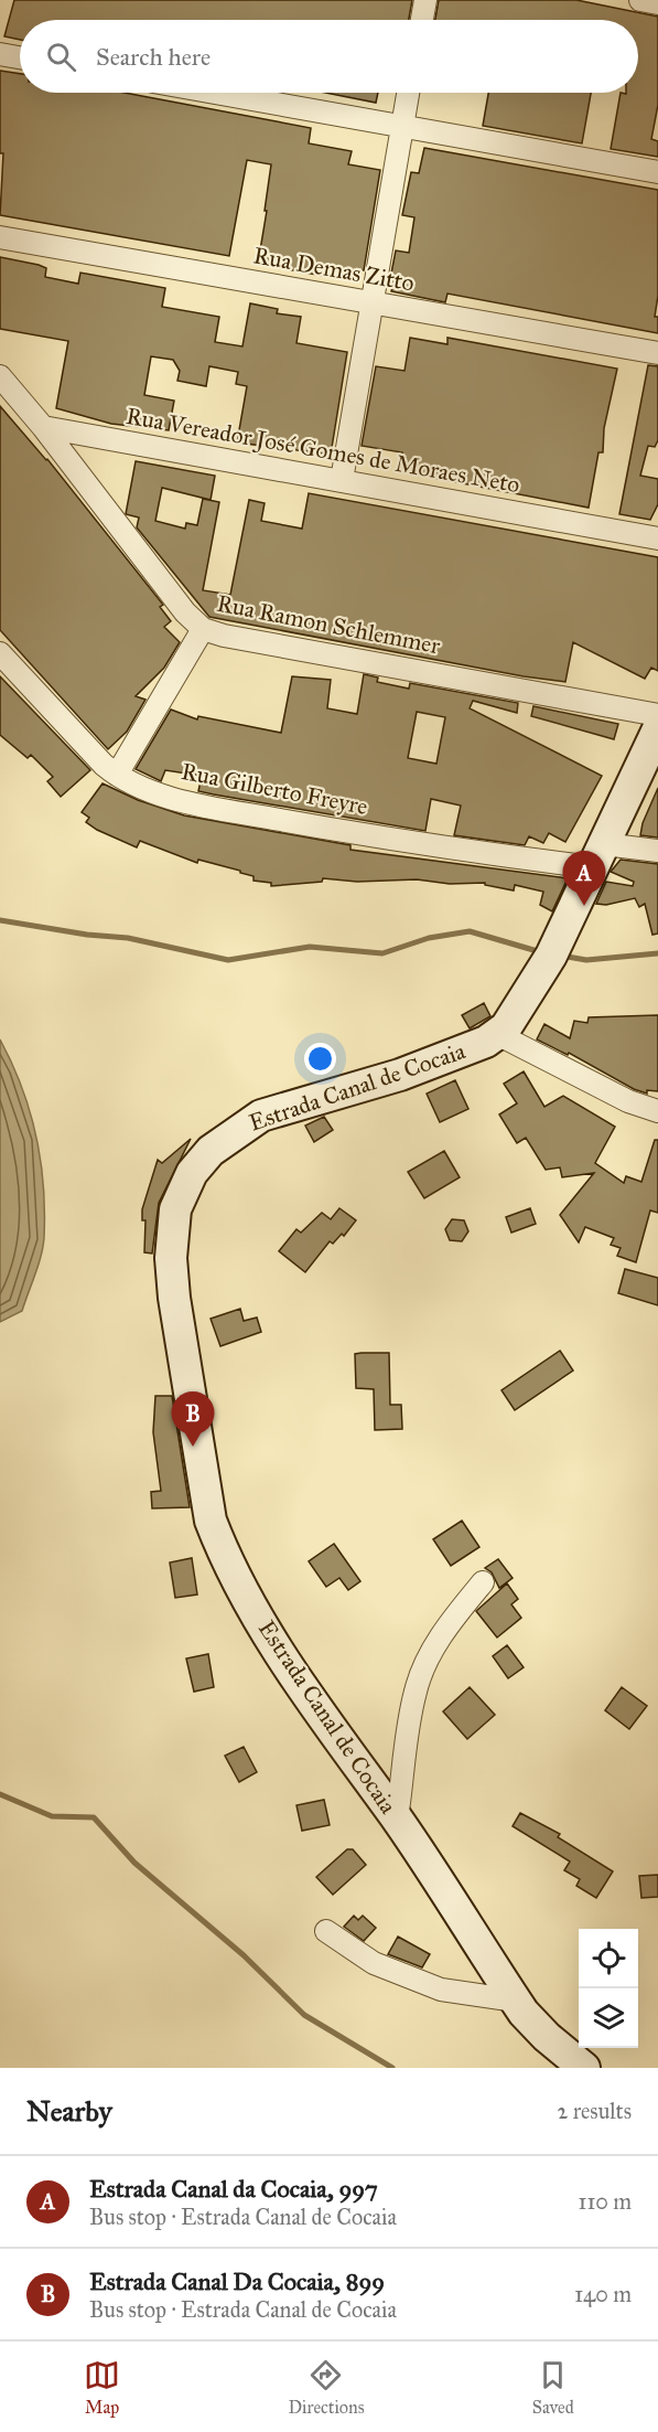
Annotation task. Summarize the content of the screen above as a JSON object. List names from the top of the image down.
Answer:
{
  "streets": {
    "main road": ["Estrada Canal de Cocaia"],
    "street": [
      "Rua Demas Zitto",
      "Rua Vereador José Gomes de Moraes Neto",
      "Rua Ramon Schlemmer",
      "Rua Gilberto Freyre"
    ]
  },
  "crossings": [
    ["Rua Vereador José Gomes de Moraes Neto", "Rua Ramon Schlemmer"],
    ["Rua Gilberto Freyre", "Estrada Canal de Cocaia"]
  ],
  "page": {
    "search": "Search here",
    "pins": ["A", "B"],
    "heading": ["Nearby", "2 results"],
    "list": [
      {
        "mark": "A",
        "name": "Estrada Canal da Cocaia, 997",
        "note": "Bus stop · Estrada Canal de Cocaia",
        "value": "110 m"
      },
      {
        "mark": "B",
        "name": "Estrada Canal Da Cocaia, 899",
        "note": "Bus stop · Estrada Canal de Cocaia",
        "value": "140 m"
      }
    ],
    "nav": ["Map", "Directions", "Saved"]
  }
}
